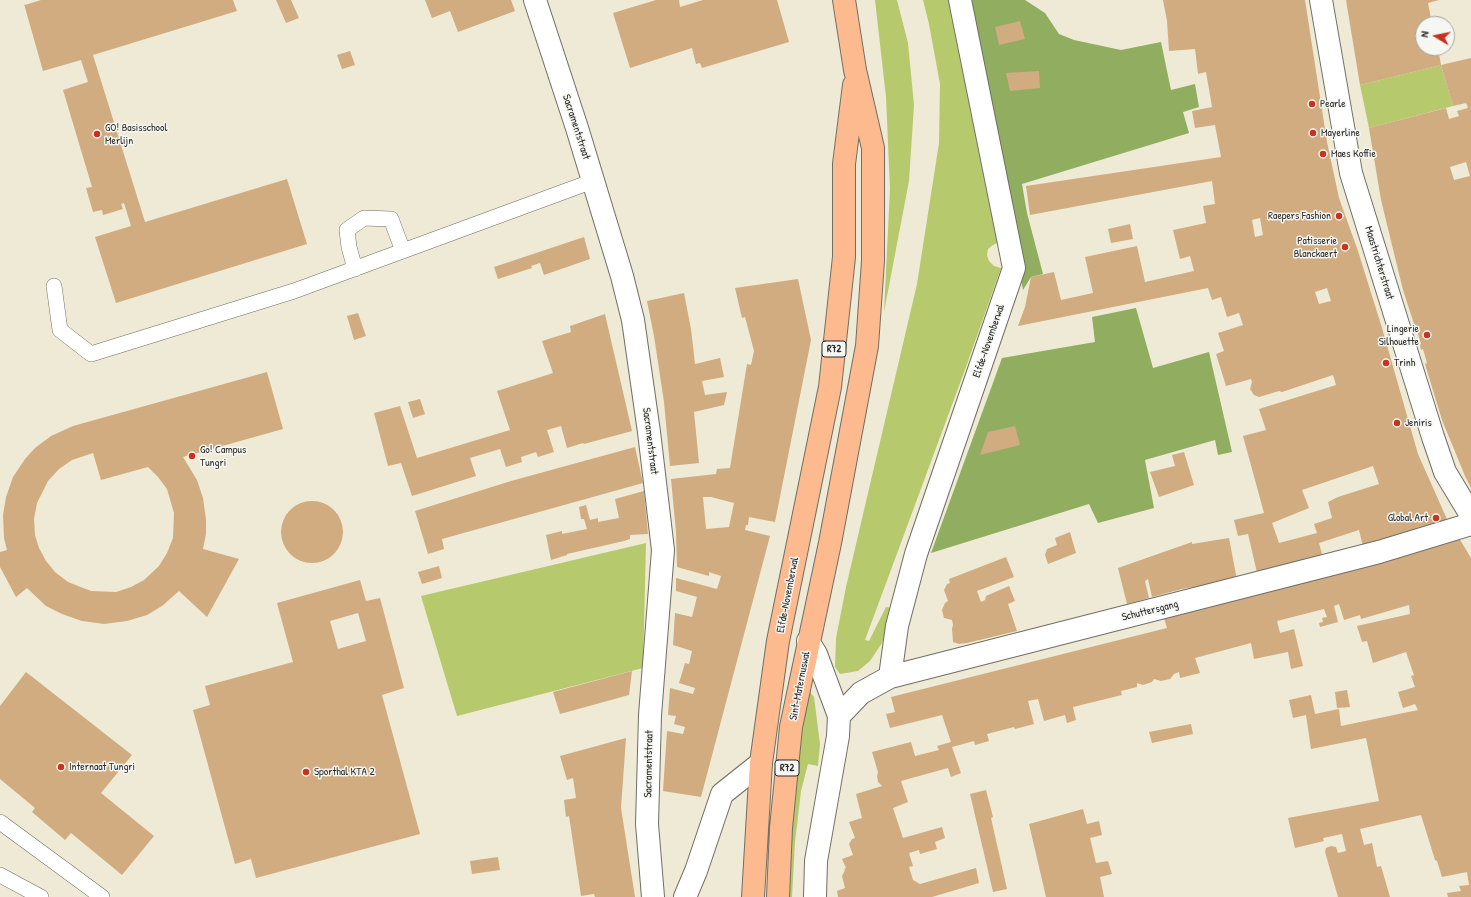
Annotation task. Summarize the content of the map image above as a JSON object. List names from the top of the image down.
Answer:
{
  "streets": {
    "main road": ["Elfde-Novemberwal", "R72", "Sint-Maternuswal"],
    "street": ["Sacramentstraat", "Maastrichterstraat", "Schuttersgang"]
  },
  "crossings": [
    ["Elfde-Novemberwal", "R72"],
    ["Elfde-Novemberwal", "Schuttersgang"],
    ["Elfde-Novemberwal", "Sint-Maternuswal"],
    ["Schuttersgang", "Sint-Maternuswal"]
  ],
  "places": [
    "Pearle",
    "Mayerline",
    "GO! Basisschool Merlijn",
    "Maes Koffie",
    "Raepers Fashion",
    "Patisserie Blanckaert",
    "Lingerie Silhouette",
    "Trinh",
    "Jeniris",
    "Go! Campus Tungri",
    "Global Art",
    "Internaat Tungri",
    "Sporthal KTA 2"
  ],
  "north": "left"
}
